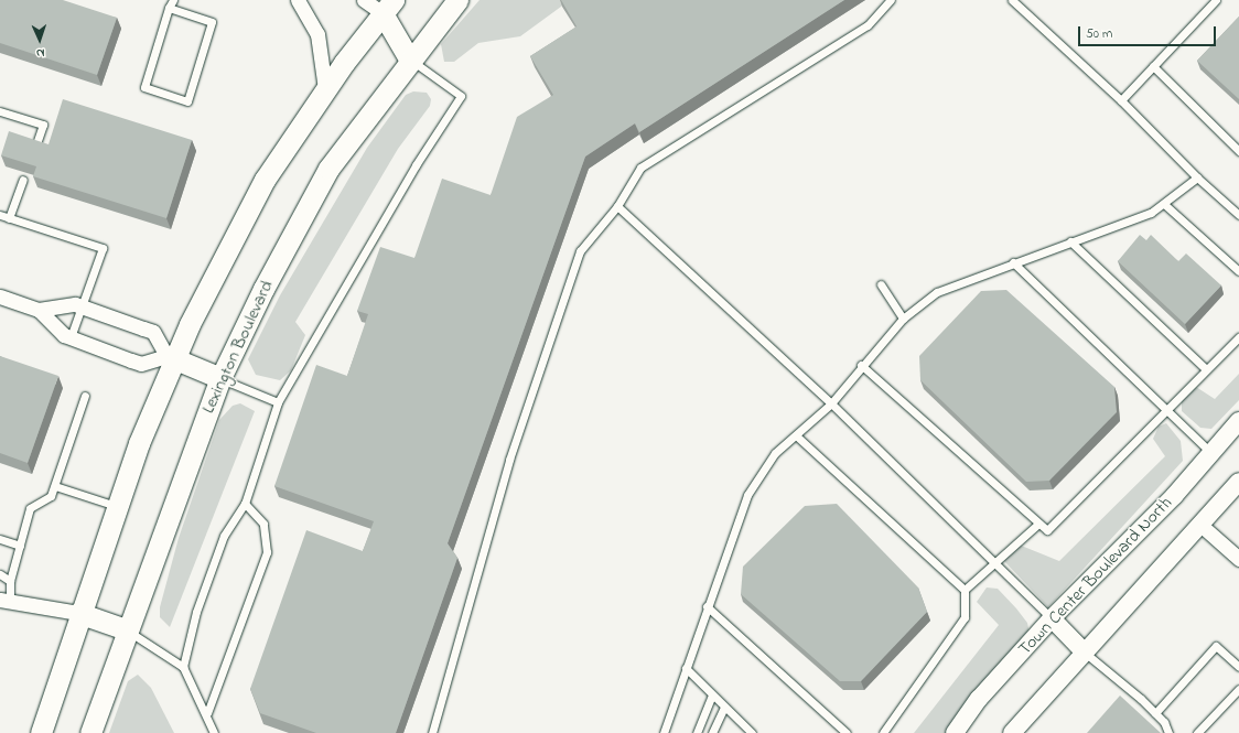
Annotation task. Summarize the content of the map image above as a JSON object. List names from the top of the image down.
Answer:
{
  "streets": {
    "main road": ["Lexington Boulevard"],
    "street": ["Town Center Boulevard North"]
  },
  "scale_bar": "50 m",
  "north": "bottom"
}
